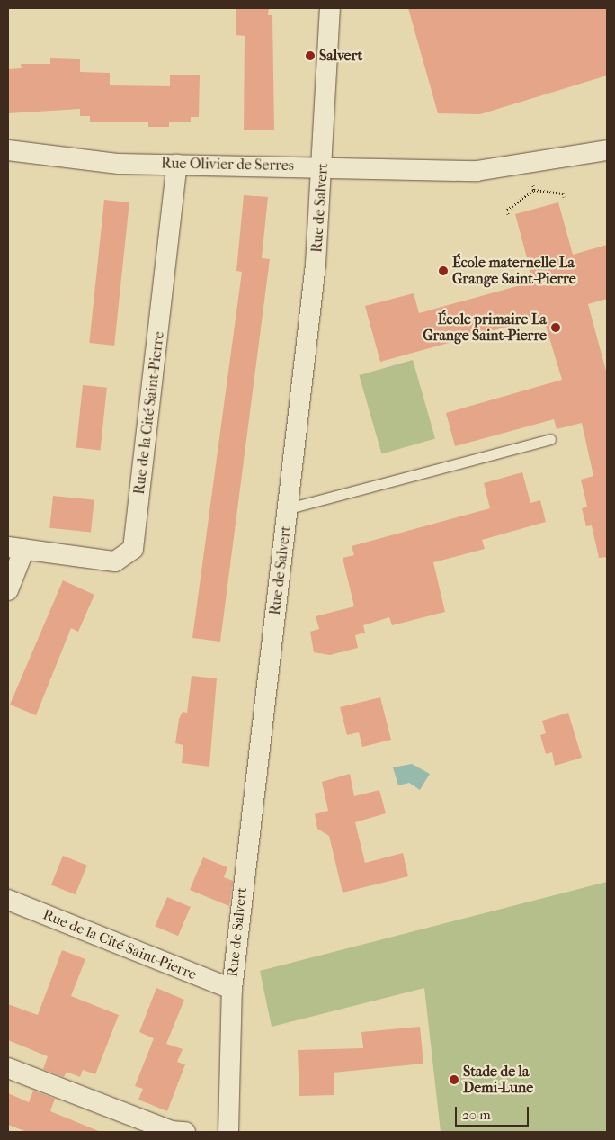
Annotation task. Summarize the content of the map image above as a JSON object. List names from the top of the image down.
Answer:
{
  "streets": {
    "street": ["Rue Olivier de Serres", "Rue de Salvert", "Rue de la Cité Saint-Pierre"]
  },
  "crossings": [
    ["Rue Olivier de Serres", "Rue de Salvert"],
    ["Rue Olivier de Serres", "Rue de la Cité Saint-Pierre"],
    ["Rue de Salvert", "Rue de la Cité Saint-Pierre"]
  ],
  "places": [
    "Salvert",
    "École maternelle La Grange Saint-Pierre",
    "École primaire La Grange Saint-Pierre",
    "Stade de la Demi-Lune"
  ],
  "scale_bar": "20 m"
}
